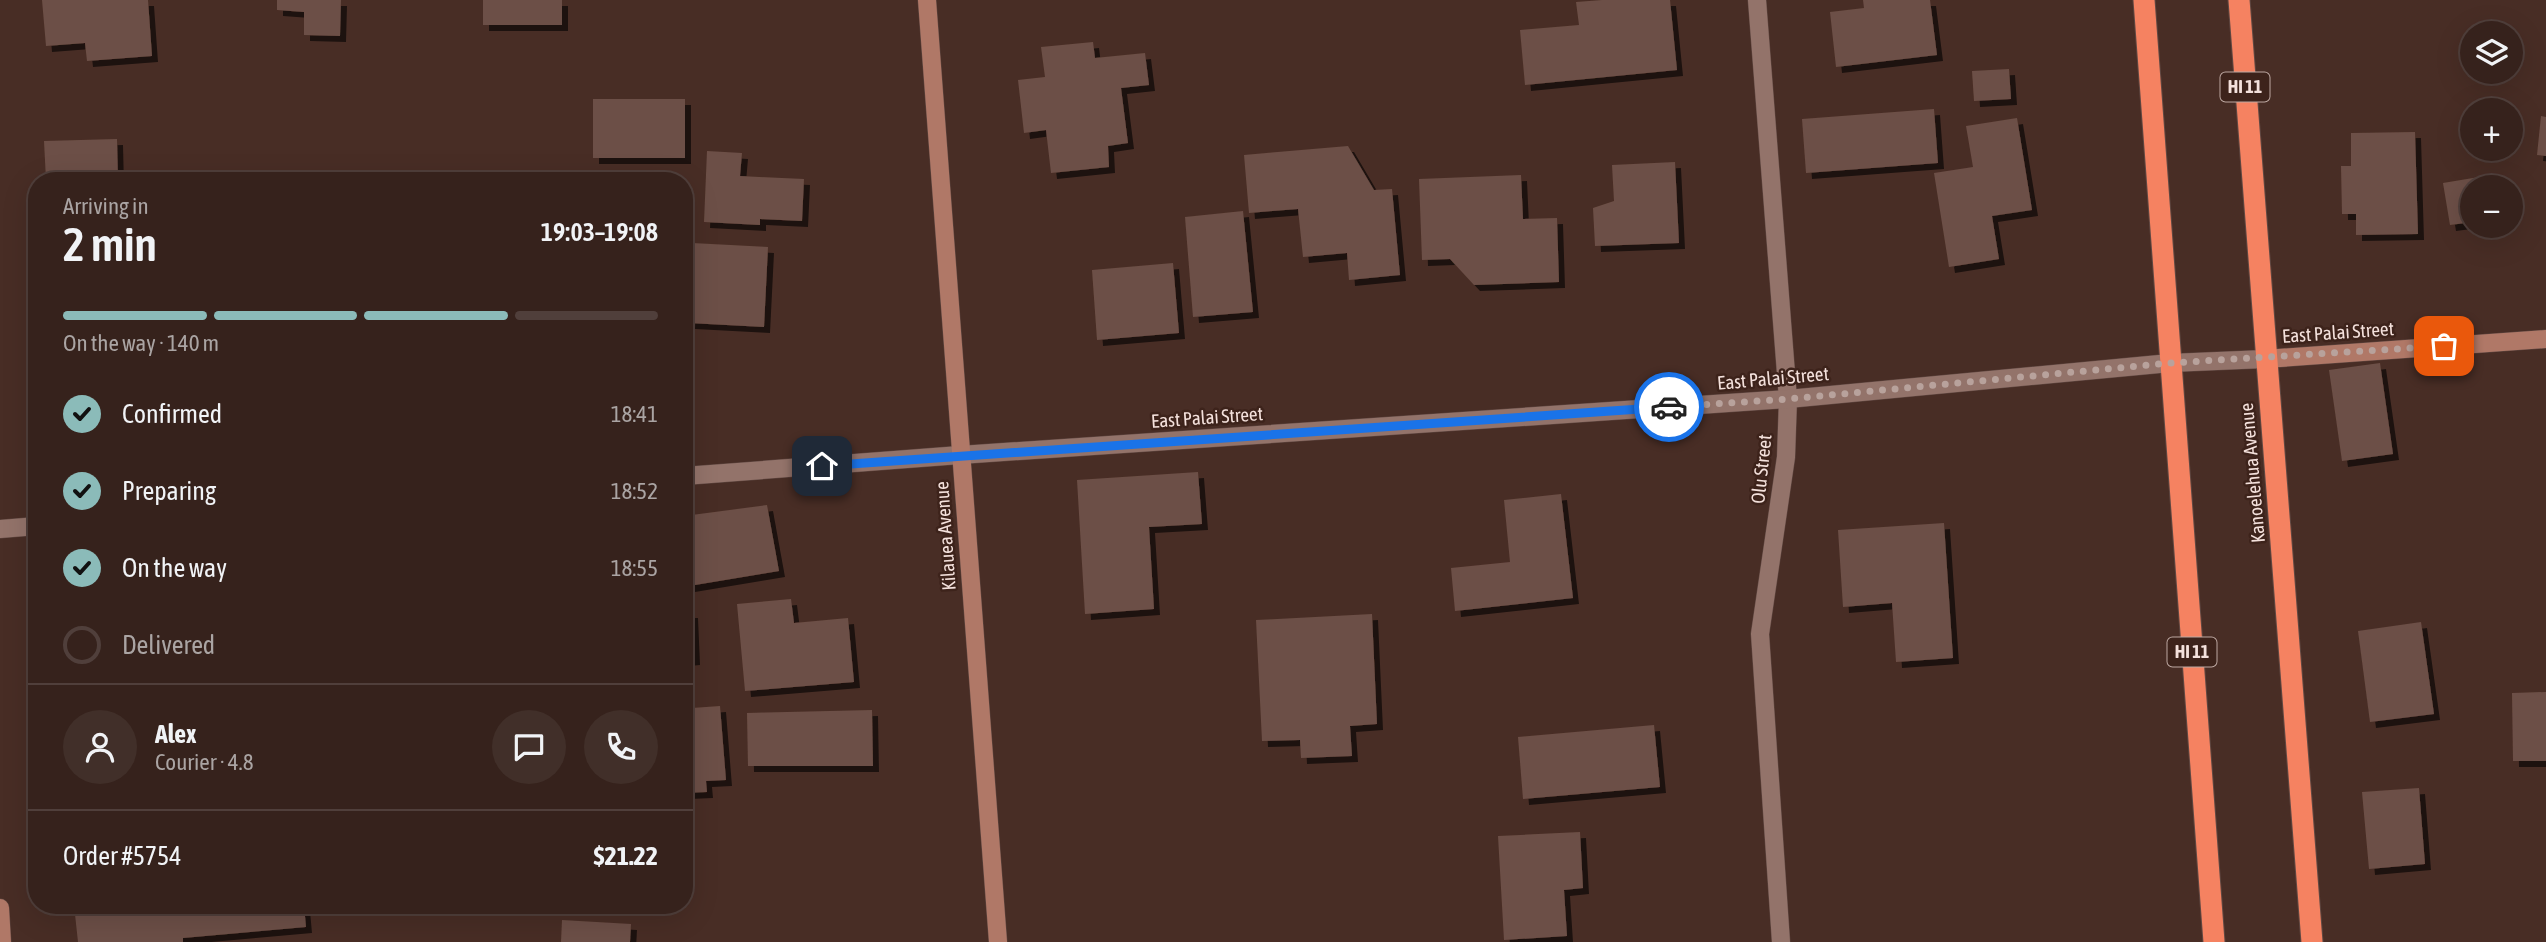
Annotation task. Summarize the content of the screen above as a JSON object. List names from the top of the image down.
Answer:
{
  "streets": {
    "highway": ["HI 11", "Kanoelehua Avenue"],
    "street": ["East Palai Street", "Olu Street", "Kilauea Avenue"]
  },
  "crossings": [
    ["HI 11", "East Palai Street"],
    ["East Palai Street", "Olu Street"],
    ["East Palai Street", "Kanoelehua Avenue"],
    ["East Palai Street", "Kilauea Avenue"]
  ],
  "page": {
    "map_buttons": ["+", "−"],
    "heading": ["2 min", "Arriving in", "19:03–19:08"],
    "panel": [
      "Alex",
      "Courier · 4.8",
      "Order #5754",
      "$21.22"
    ],
    "bar": "On the way · 140 m",
    "list": [
      ["Confirmed", "18:41"],
      ["Preparing", "18:52"],
      ["On the way", "18:55"],
      "Delivered"
    ]
  }
}
